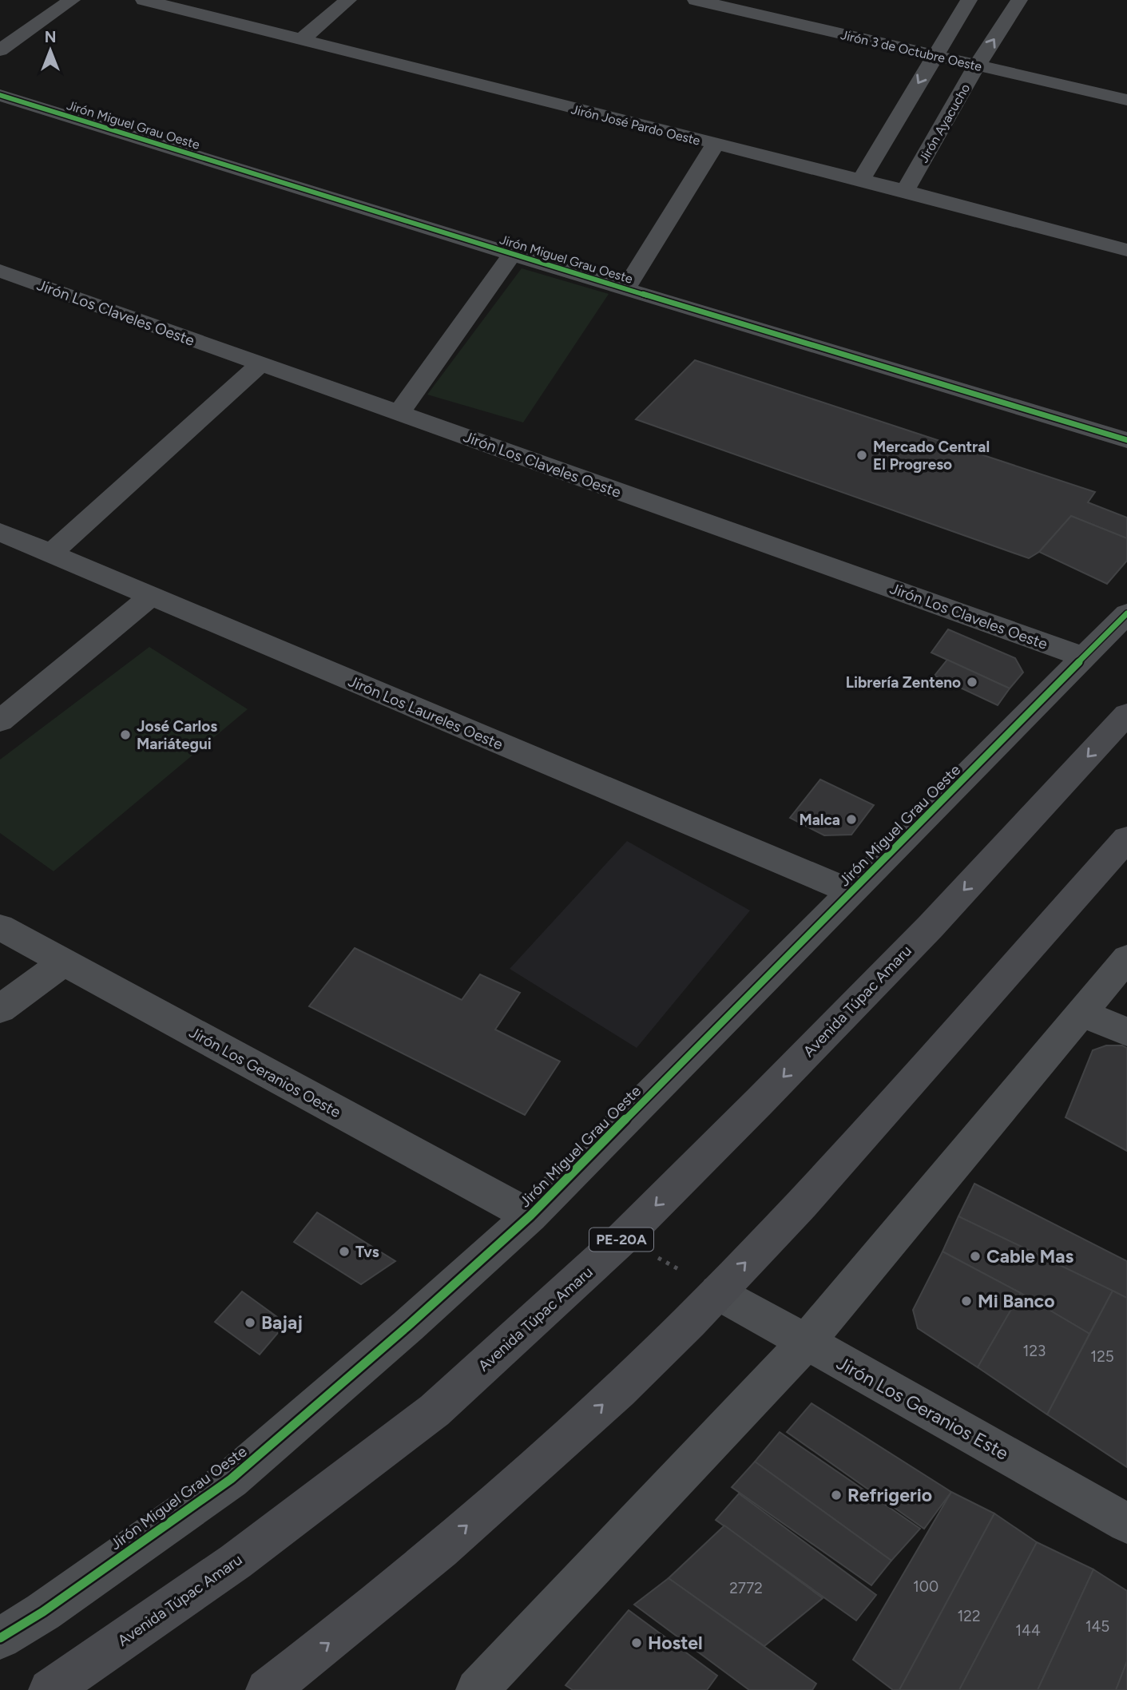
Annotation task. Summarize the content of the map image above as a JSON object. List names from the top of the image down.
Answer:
{
  "streets": {
    "highway": ["Avenida Túpac Amaru", "PE-20A"],
    "street": [
      "Jirón 3 de Octubre Oeste",
      "Jirón Ayacucho",
      "Jirón Miguel Grau Oeste",
      "Jirón José Pardo Oeste",
      "Jirón Los Claveles Oeste",
      "Jirón Los Laureles Oeste",
      "Jirón Los Geranios Oeste",
      "Jirón Los Geranios Este"
    ]
  },
  "crossings": [
    ["Jirón 3 de Octubre Oeste", "Jirón Ayacucho"],
    ["Jirón Ayacucho", "Jirón José Pardo Oeste"],
    ["Jirón Miguel Grau Oeste", "Jirón Los Claveles Oeste"],
    ["Jirón Miguel Grau Oeste", "Jirón Los Laureles Oeste"],
    ["Jirón Miguel Grau Oeste", "Jirón Los Geranios Oeste"]
  ],
  "places": [
    "Mercado Central El Progreso",
    "Librería Zenteno",
    "José Carlos Mariátegui",
    "Malca",
    "Tvs",
    "Cable Mas",
    "Mi Banco",
    "Bajaj",
    "Refrigerio",
    "Hostel"
  ],
  "house_numbers": [
    "123",
    "125",
    "100",
    "2772",
    "122",
    "145",
    "144"
  ],
  "north": "top"
}
